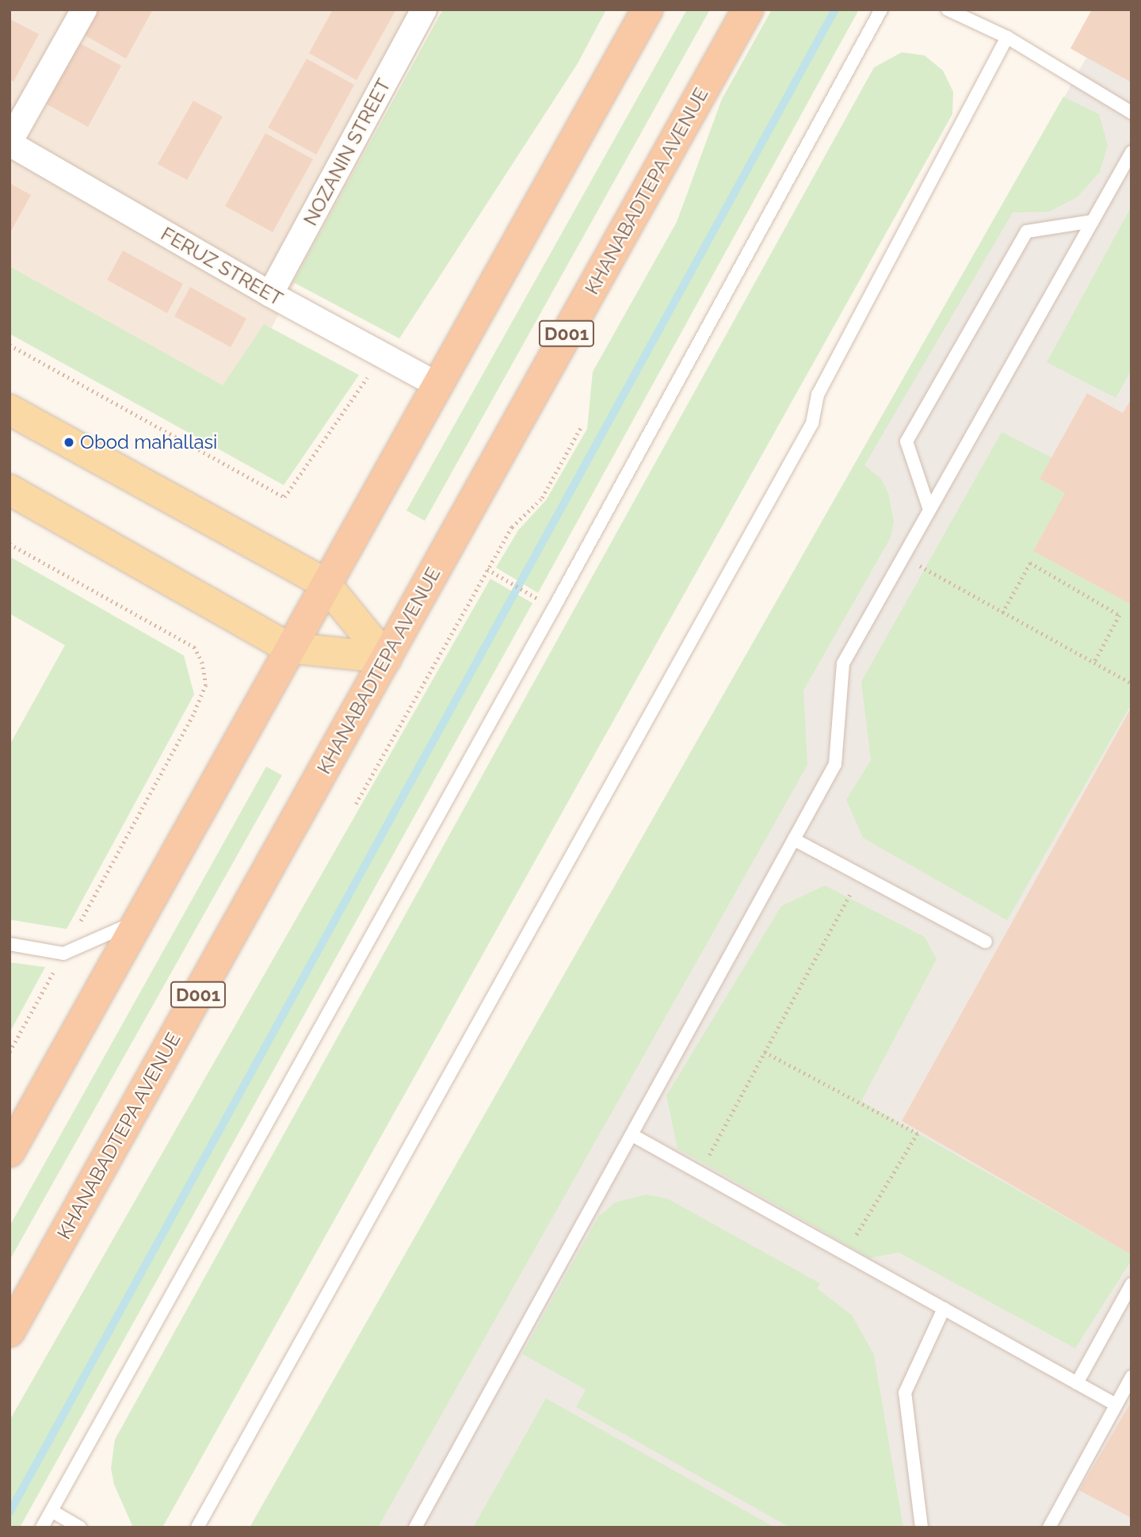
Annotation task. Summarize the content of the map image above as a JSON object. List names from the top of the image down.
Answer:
{
  "streets": {
    "highway": ["KHANABADTEPA AVENUE", "D001"],
    "street": ["NOZANIN STREET", "FERUZ STREET"]
  },
  "crossings": [
    ["NOZANIN STREET", "FERUZ STREET"]
  ],
  "places": ["Obod mahallasi"]
}
